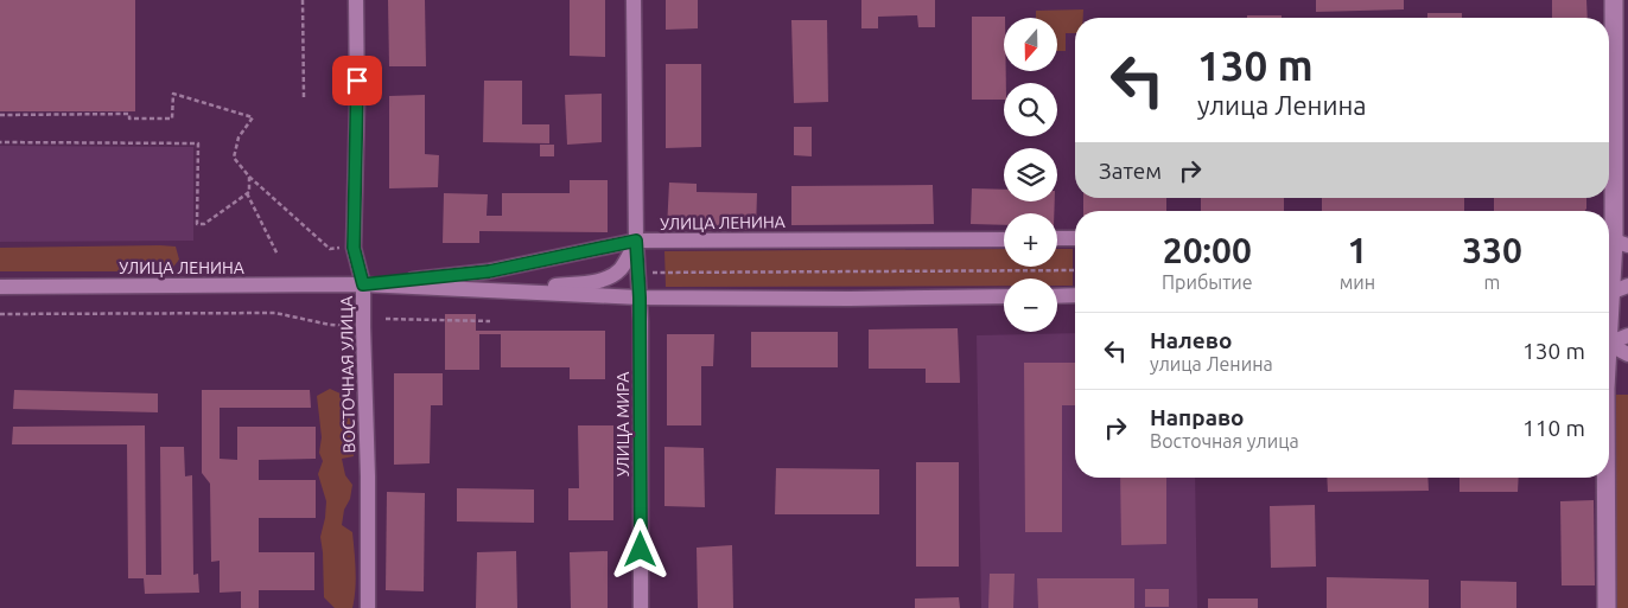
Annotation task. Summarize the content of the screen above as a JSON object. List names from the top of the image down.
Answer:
{
  "streets": {
    "street": ["УЛИЦА ЛЕНИНА", "ВОСТОЧНАЯ УЛИЦА", "УЛИЦА МИРА"]
  },
  "crossings": [
    ["УЛИЦА ЛЕНИНА", "ВОСТОЧНАЯ УЛИЦА"],
    ["УЛИЦА ЛЕНИНА", "УЛИЦА МИРА"]
  ],
  "north": "bottom",
  "page": {
    "map_buttons": ["+", "−"],
    "turn": ["130 m", "улица Ленина"],
    "then": "Затем",
    "eta": [
      "20:00",
      "Прибытие",
      "1",
      "мин",
      "330",
      "m"
    ],
    "list": [
      {
        "name": "Налево",
        "note": "улица Ленина",
        "value": "130 m"
      },
      {
        "name": "Направо",
        "note": "Восточная улица",
        "value": "110 m"
      }
    ]
  }
}
